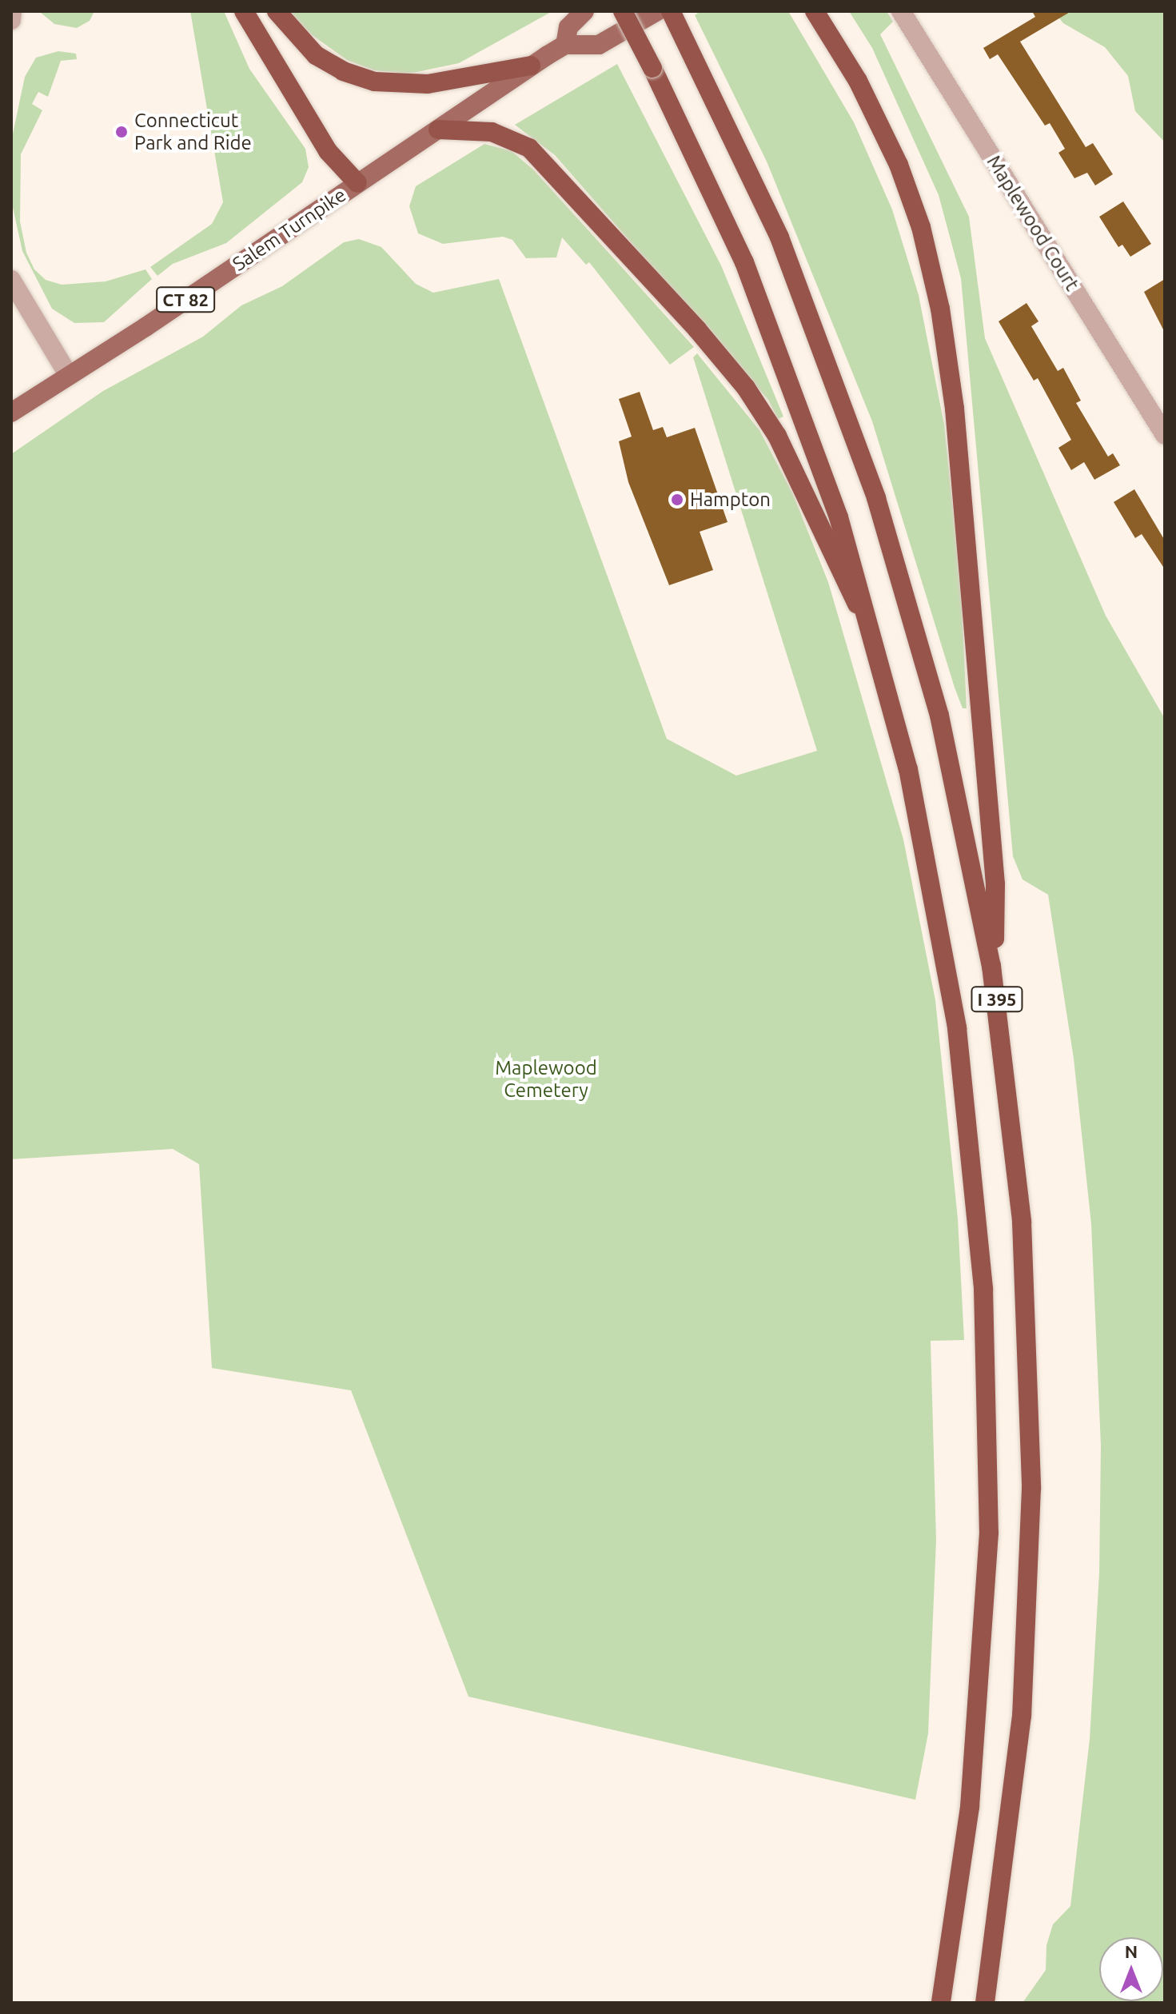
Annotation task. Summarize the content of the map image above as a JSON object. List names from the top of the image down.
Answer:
{
  "streets": {
    "highway": ["I 395"],
    "main road": ["Salem Turnpike", "CT 82"],
    "street": ["Maplewood Court"]
  },
  "parks": ["Maplewood Cemetery"],
  "places": ["Connecticut Park and Ride", "Hampton"],
  "north": "top"
}
